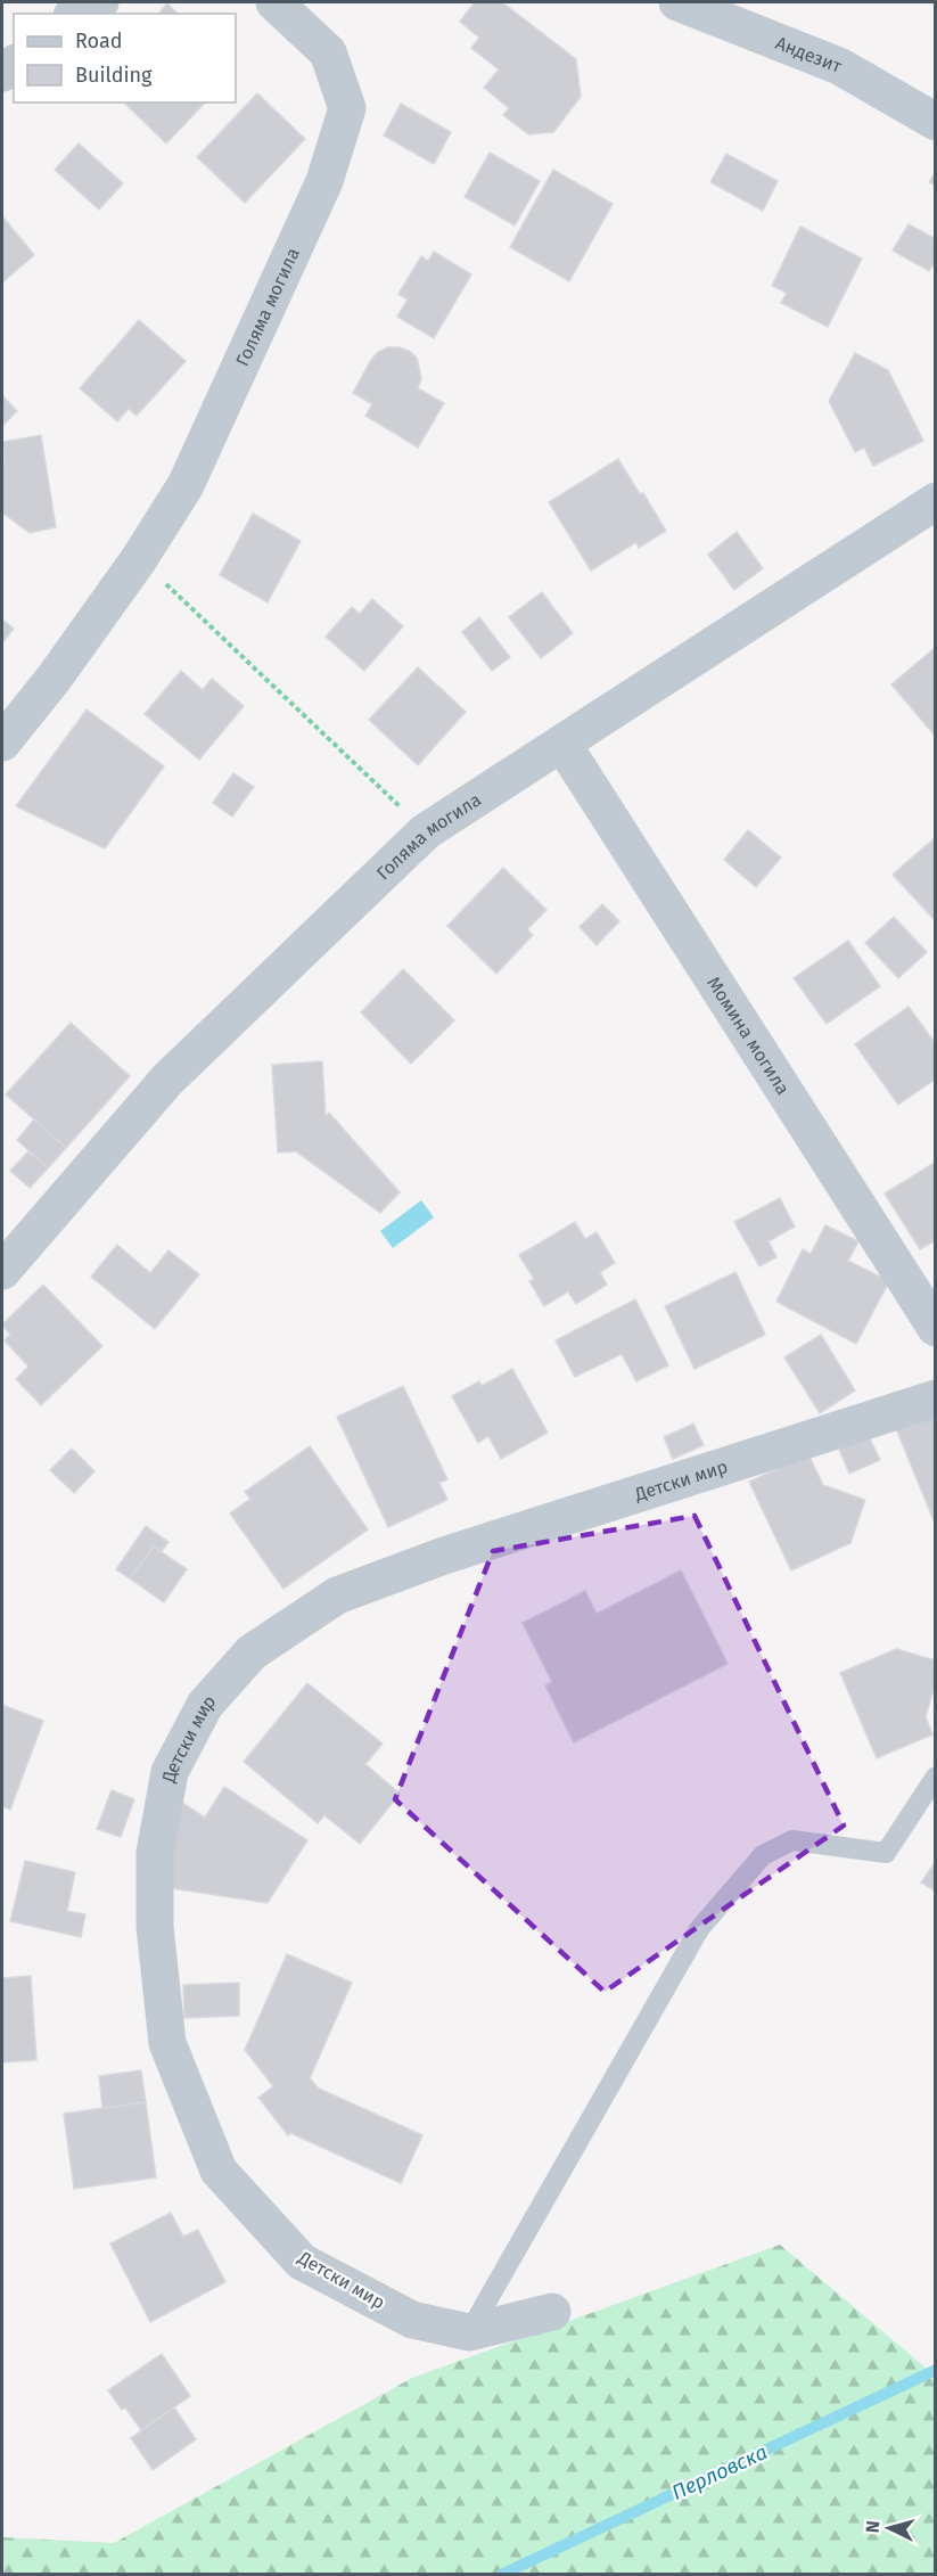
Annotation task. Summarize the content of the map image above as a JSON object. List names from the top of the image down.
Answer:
{
  "streets": {
    "street": [
      "Андезит",
      "Голяма могила",
      "Момина могила",
      "Детски мир"
    ]
  },
  "crossings": [
    ["Голяма могила", "Момина могила"]
  ],
  "water": ["Перловска"],
  "legend": ["Road", "Building"],
  "north": "left"
}
